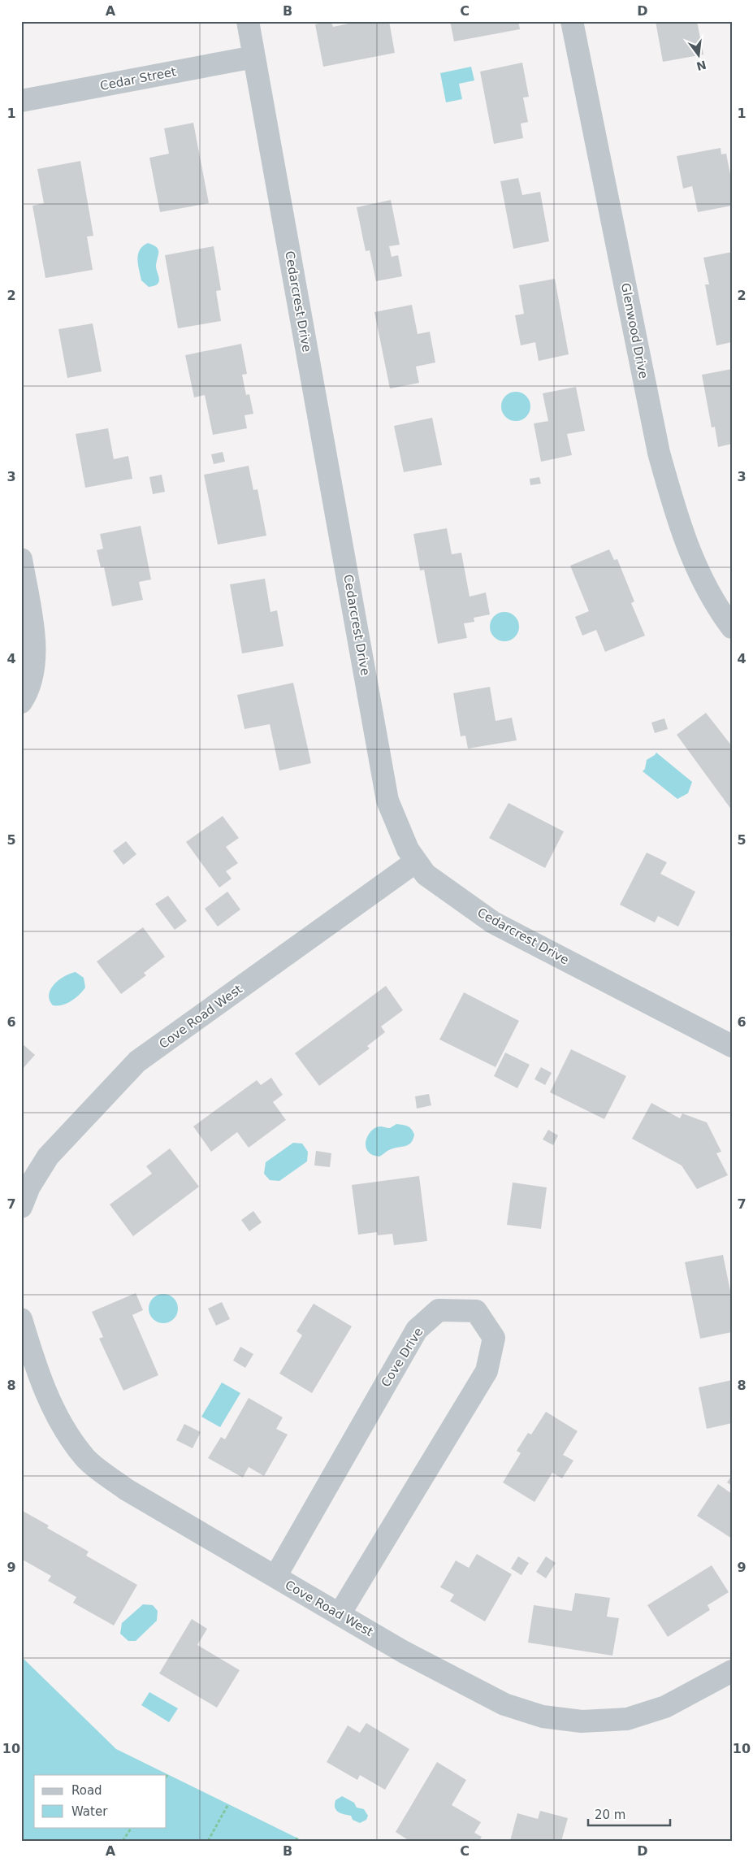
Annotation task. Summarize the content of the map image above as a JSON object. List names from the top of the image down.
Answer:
{
  "streets": {
    "street": [
      "Cedar Street",
      "Cedarcrest Drive",
      "Glenwood Drive",
      "Cove Road West",
      "Cove Drive"
    ]
  },
  "crossings": [
    ["Cedar Street", "Cedarcrest Drive"],
    ["Cedarcrest Drive", "Cove Road West"],
    ["Cove Road West", "Cove Drive"]
  ],
  "legend": ["Road", "Water"],
  "scale_bar": "20 m",
  "north": "bottom",
  "grid": {
    "columns": [
      "A",
      "B",
      "C",
      "D"
    ],
    "rows": [
      "1",
      "2",
      "3",
      "4",
      "5",
      "6",
      "7",
      "8",
      "9",
      "10"
    ]
  }
}
